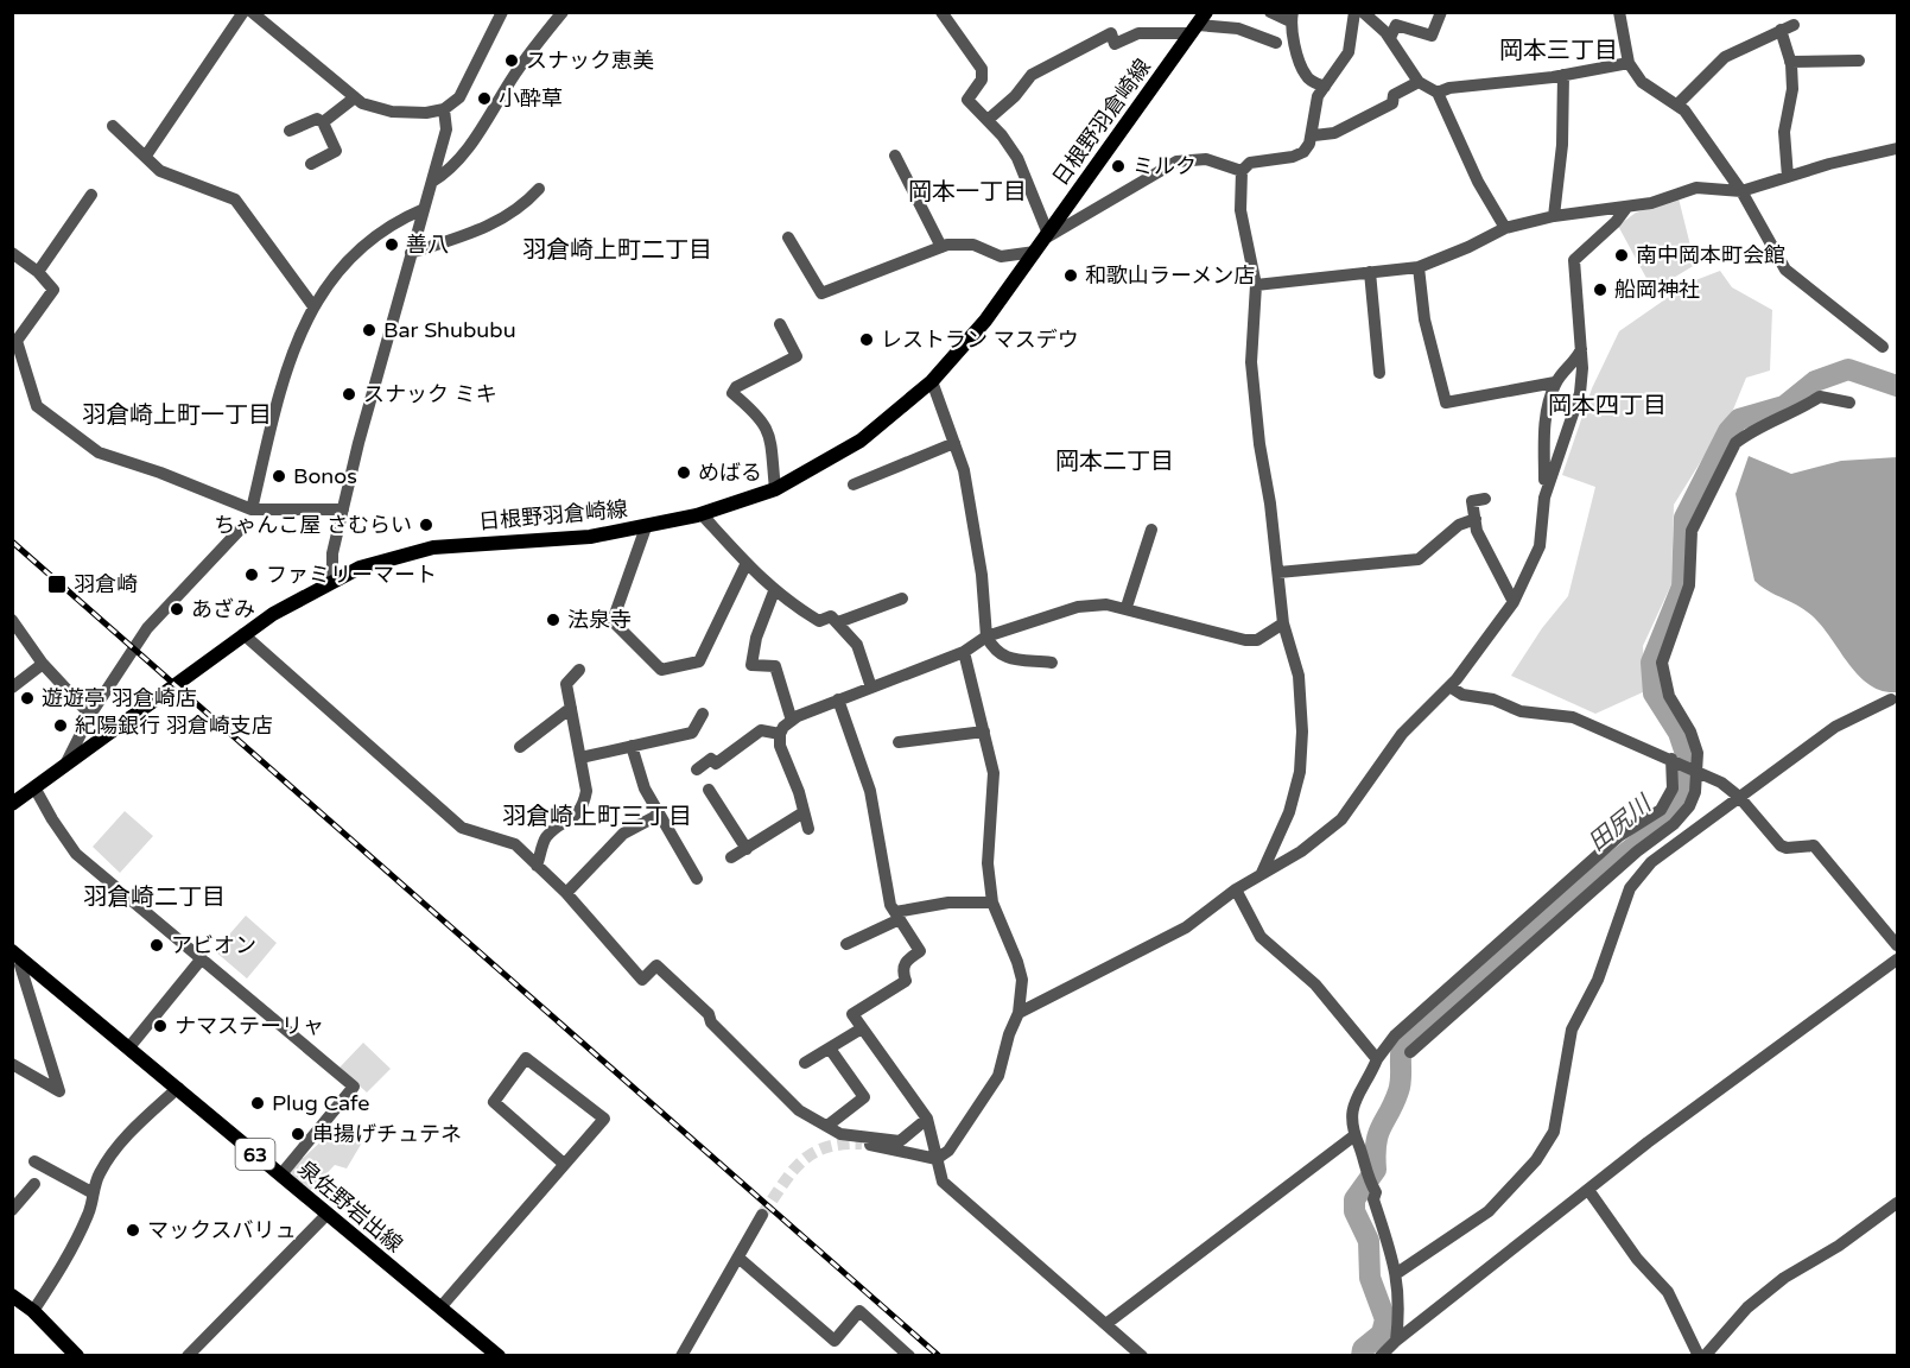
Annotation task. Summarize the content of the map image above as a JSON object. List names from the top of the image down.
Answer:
{
  "streets": {
    "main road": ["日根野羽倉崎線", "63", "泉佐野岩出線"]
  },
  "districts": [
    "岡本三丁目",
    "岡本一丁目",
    "羽倉崎上町二丁目",
    "岡本四丁目",
    "羽倉崎上町一丁目",
    "岡本二丁目",
    "羽倉崎上町三丁目",
    "羽倉崎二丁目"
  ],
  "water": ["田尻川"],
  "places": {
    "other": [
      "スナック恵美",
      "小酔草",
      "ミルク",
      "善八",
      "南中岡本町会館",
      "和歌山ラーメン店",
      "船岡神社",
      "Bar Shububu",
      "レストラン マスデウ",
      "スナック ミキ",
      "めばる",
      "Bonos",
      "ちゃんこ屋 さむらい",
      "ファミリーマート",
      "あざみ",
      "法泉寺",
      "遊遊亭 羽倉崎店",
      "紀陽銀行 羽倉崎支店",
      "アビオン",
      "ナマステーリャ",
      "Plug Cafe",
      "串揚げチュテネ",
      "マックスバリュ"
    ],
    "transit": ["羽倉崎"]
  }
}
